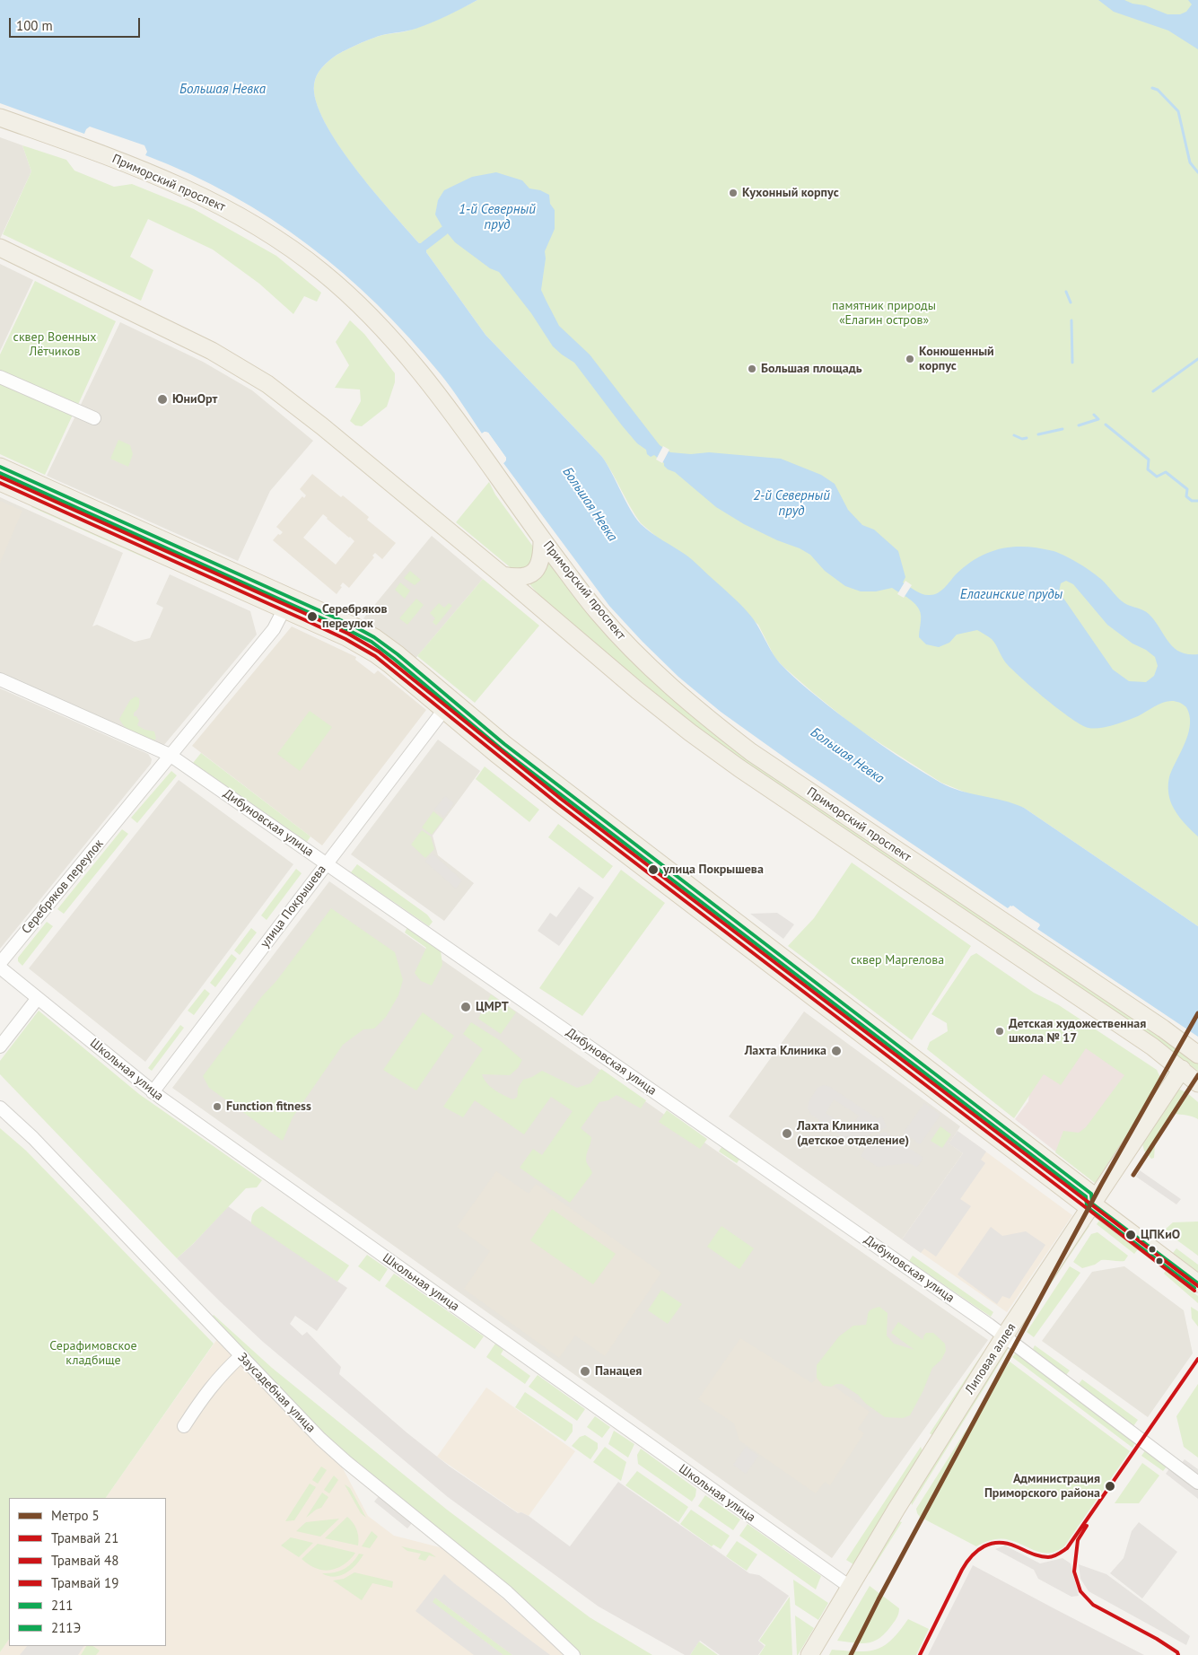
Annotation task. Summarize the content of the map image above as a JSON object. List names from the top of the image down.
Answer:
{
  "streets": {
    "main road": ["Приморский проспект", "Липовая аллея"],
    "street": [
      "Дибуновская улица",
      "Серебряков переулок",
      "улица Покрышева",
      "Школьная улица",
      "Заусадебная улица"
    ]
  },
  "crossings": [
    ["Приморский проспект", "Липовая аллея"],
    ["Дибуновская улица", "Серебряков переулок"],
    ["Дибуновская улица", "улица Покрышева"],
    ["Дибуновская улица", "Липовая аллея"],
    ["улица Покрышева", "Школьная улица"],
    ["Школьная улица", "Липовая аллея"]
  ],
  "water": [
    "Большая Невка",
    "1-й Северный пруд",
    "2-й Северный пруд",
    "Елагинские пруды"
  ],
  "parks": [
    "памятник природы «Елагин остров»",
    "сквер Военных Лётчиков",
    "сквер Маргелова",
    "Серафимовское кладбище"
  ],
  "places": [
    "Кухонный корпус",
    "Конюшенный корпус",
    "Большая площадь",
    "ЮниОрт",
    "Серебряков переулок",
    "улица Покрышева",
    "ЦМРТ",
    "Детская художественная школа № 17",
    "Лахта Клиника",
    "Function fitness",
    "Лахта Клиника (детское отделение)",
    "ЦПКиО",
    "Панацея",
    "Администрация Приморского района"
  ],
  "lines": [
    "transit line 211",
    "transit line 211Э",
    "tram line 21",
    "tram line 48",
    "metro line 5",
    "tram line 19"
  ],
  "legend": [
    "Метро 5",
    "Трамвай 21",
    "Трамвай 48",
    "Трамвай 19",
    "211",
    "211Э"
  ],
  "scale_bar": "100 m"
}
